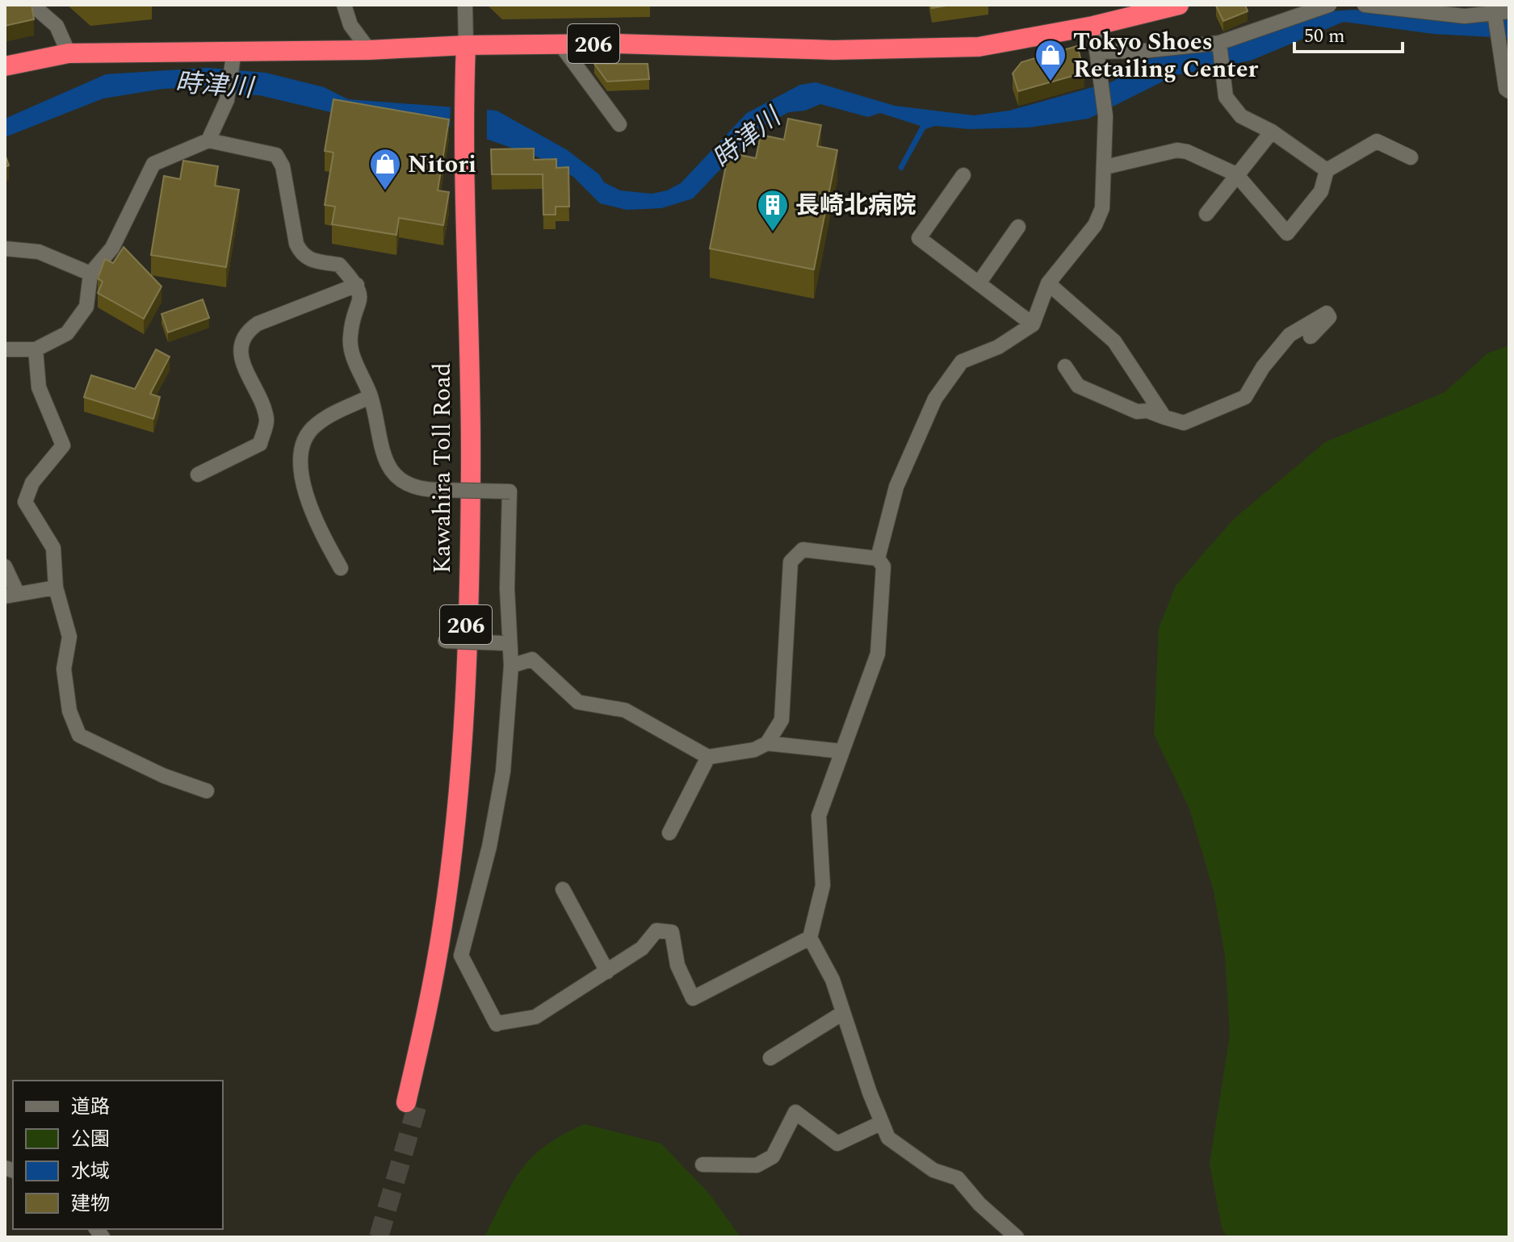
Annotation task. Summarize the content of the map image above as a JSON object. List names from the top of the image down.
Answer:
{
  "streets": {
    "highway": ["206", "Kawahira Toll Road"]
  },
  "crossings": [
    ["206", "Kawahira Toll Road"]
  ],
  "water": ["時津川"],
  "places": {
    "shop": ["Tokyo Shoes Retailing Center", "Nitori"],
    "building": ["長崎北病院"]
  },
  "legend": [
    "道路",
    "公園",
    "水域",
    "建物"
  ],
  "scale_bar": "50 m"
}
